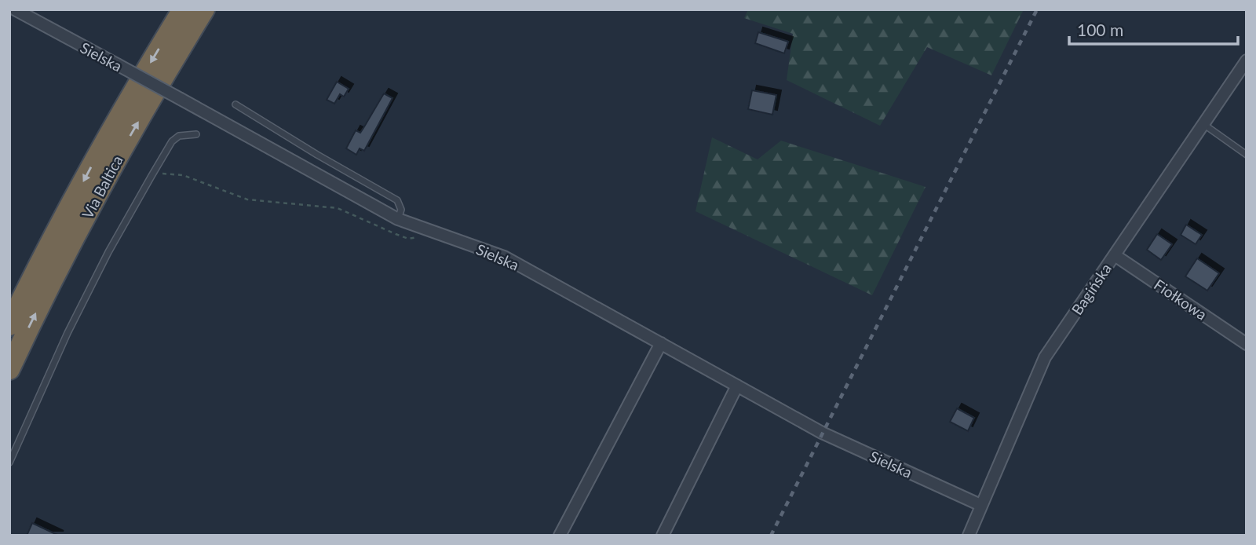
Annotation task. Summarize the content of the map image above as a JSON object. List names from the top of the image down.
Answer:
{
  "streets": {
    "highway": ["Via Baltica"],
    "street": ["Sielska", "Bagińska", "Fiołkowa"]
  },
  "crossings": [
    ["Sielska", "Bagińska"],
    ["Bagińska", "Fiołkowa"]
  ],
  "scale_bar": "100 m"
}
